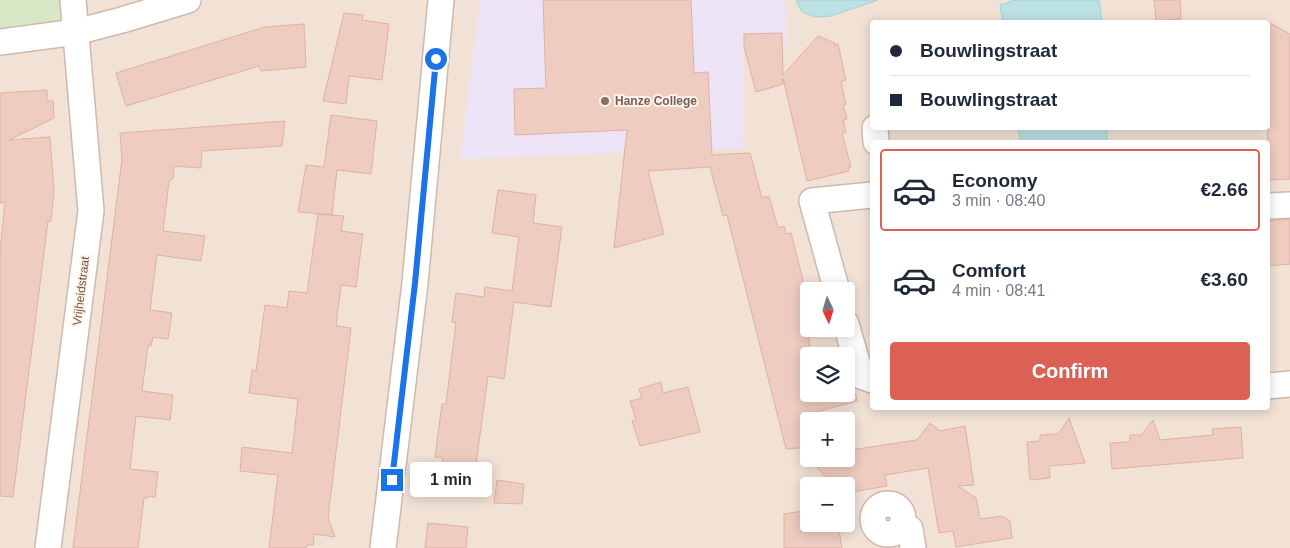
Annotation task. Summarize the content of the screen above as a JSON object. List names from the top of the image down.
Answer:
{
  "streets": {
    "street": ["Vrijheidstraat"]
  },
  "places": ["Hanze College"],
  "north": "bottom",
  "page": {
    "banner": ["Bouwlingstraat", "Bouwlingstraat"],
    "list": [
      {
        "name": "Economy",
        "note": "3 min · 08:40",
        "value": "€2.66"
      },
      {
        "name": "Comfort",
        "note": "4 min · 08:41",
        "value": "€3.60"
      }
    ],
    "map_buttons": ["+", "−"],
    "buttons": "Confirm",
    "bubble": "1 min"
  }
}
